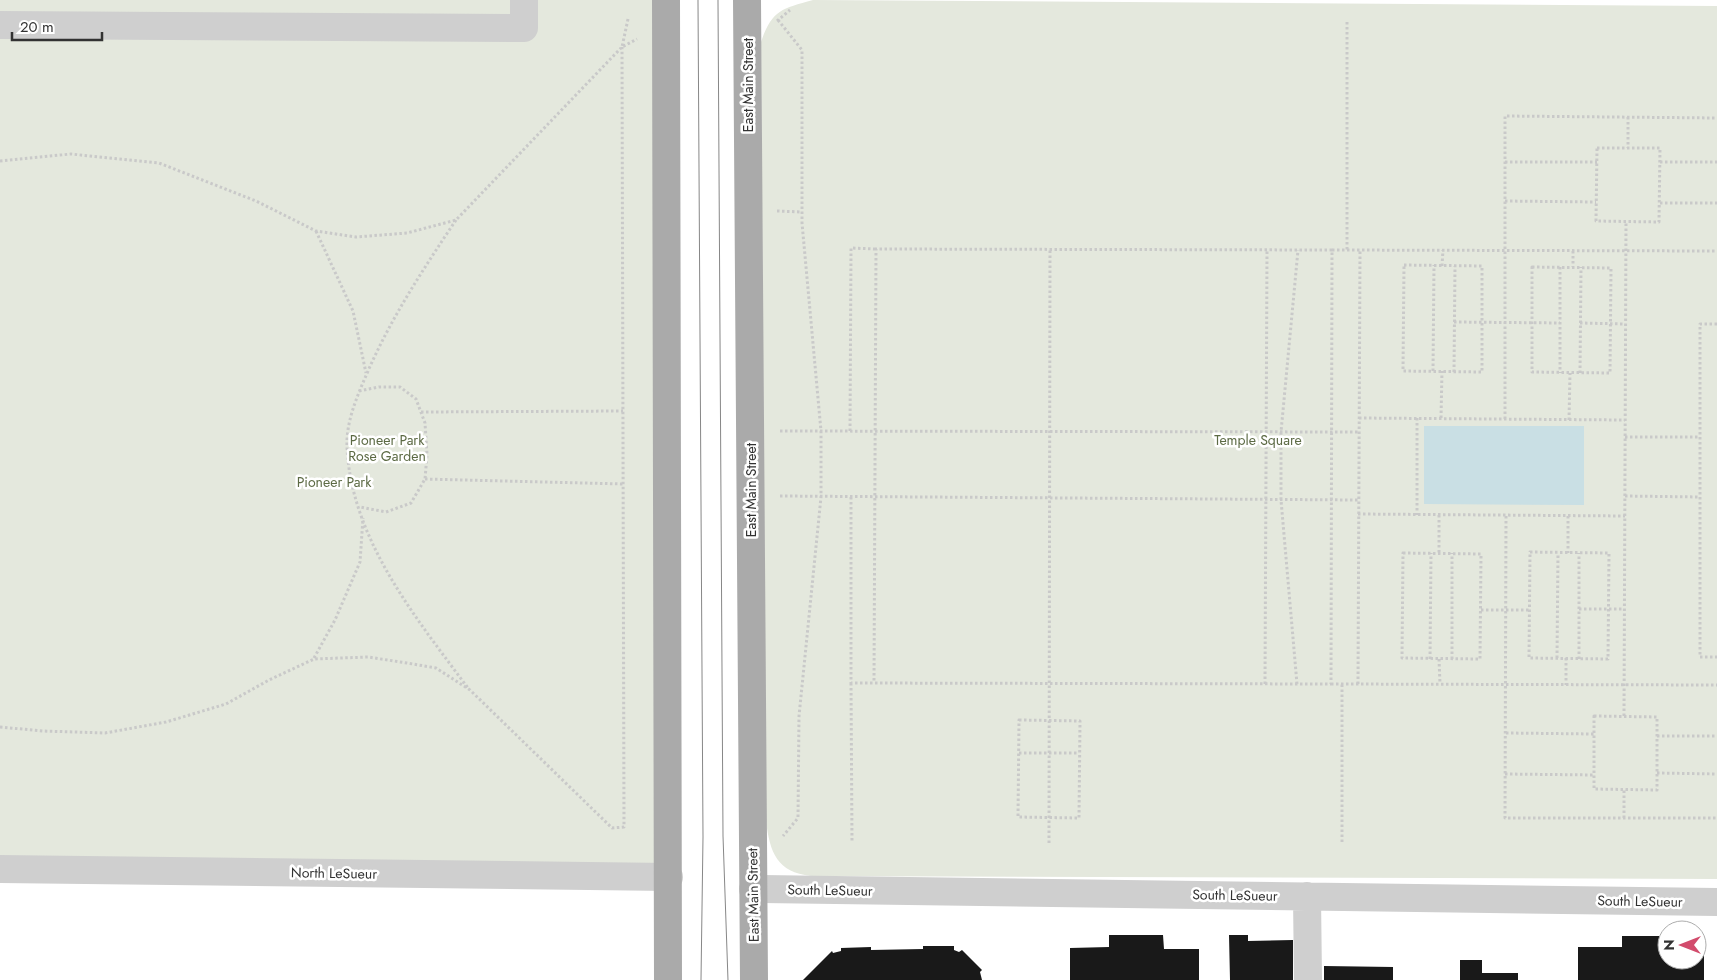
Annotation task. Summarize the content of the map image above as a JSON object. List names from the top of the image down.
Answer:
{
  "streets": {
    "main road": ["East Main Street"],
    "street": ["North LeSueur", "South LeSueur"]
  },
  "crossings": [
    ["East Main Street", "South LeSueur"]
  ],
  "parks": ["Pioneer Park Rose Garden", "Temple Square", "Pioneer Park"],
  "scale_bar": "20 m",
  "north": "left"
}
